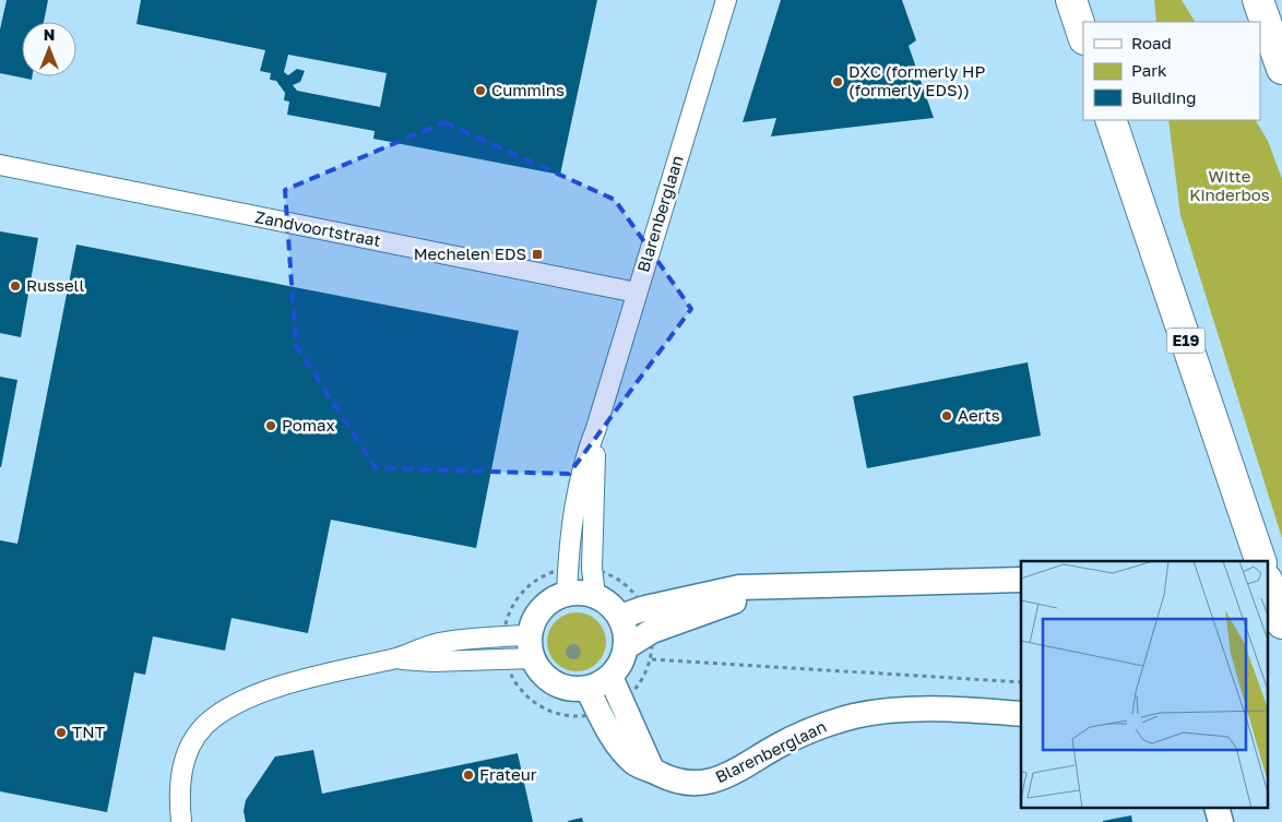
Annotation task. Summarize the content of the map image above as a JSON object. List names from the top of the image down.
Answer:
{
  "streets": {
    "highway": ["E19"],
    "street": ["Blarenberglaan", "Zandvoortstraat"]
  },
  "crossings": [
    ["Blarenberglaan", "Zandvoortstraat"]
  ],
  "parks": ["Witte Kinderbos"],
  "places": {
    "other": [
      "DXC (formerly HP (formerly EDS))",
      "Cummins",
      "Russell",
      "Aerts",
      "Pomax",
      "TNT",
      "Frateur"
    ],
    "transit": ["Mechelen EDS"]
  },
  "legend": ["Road", "Park", "Building"],
  "north": "top"
}
